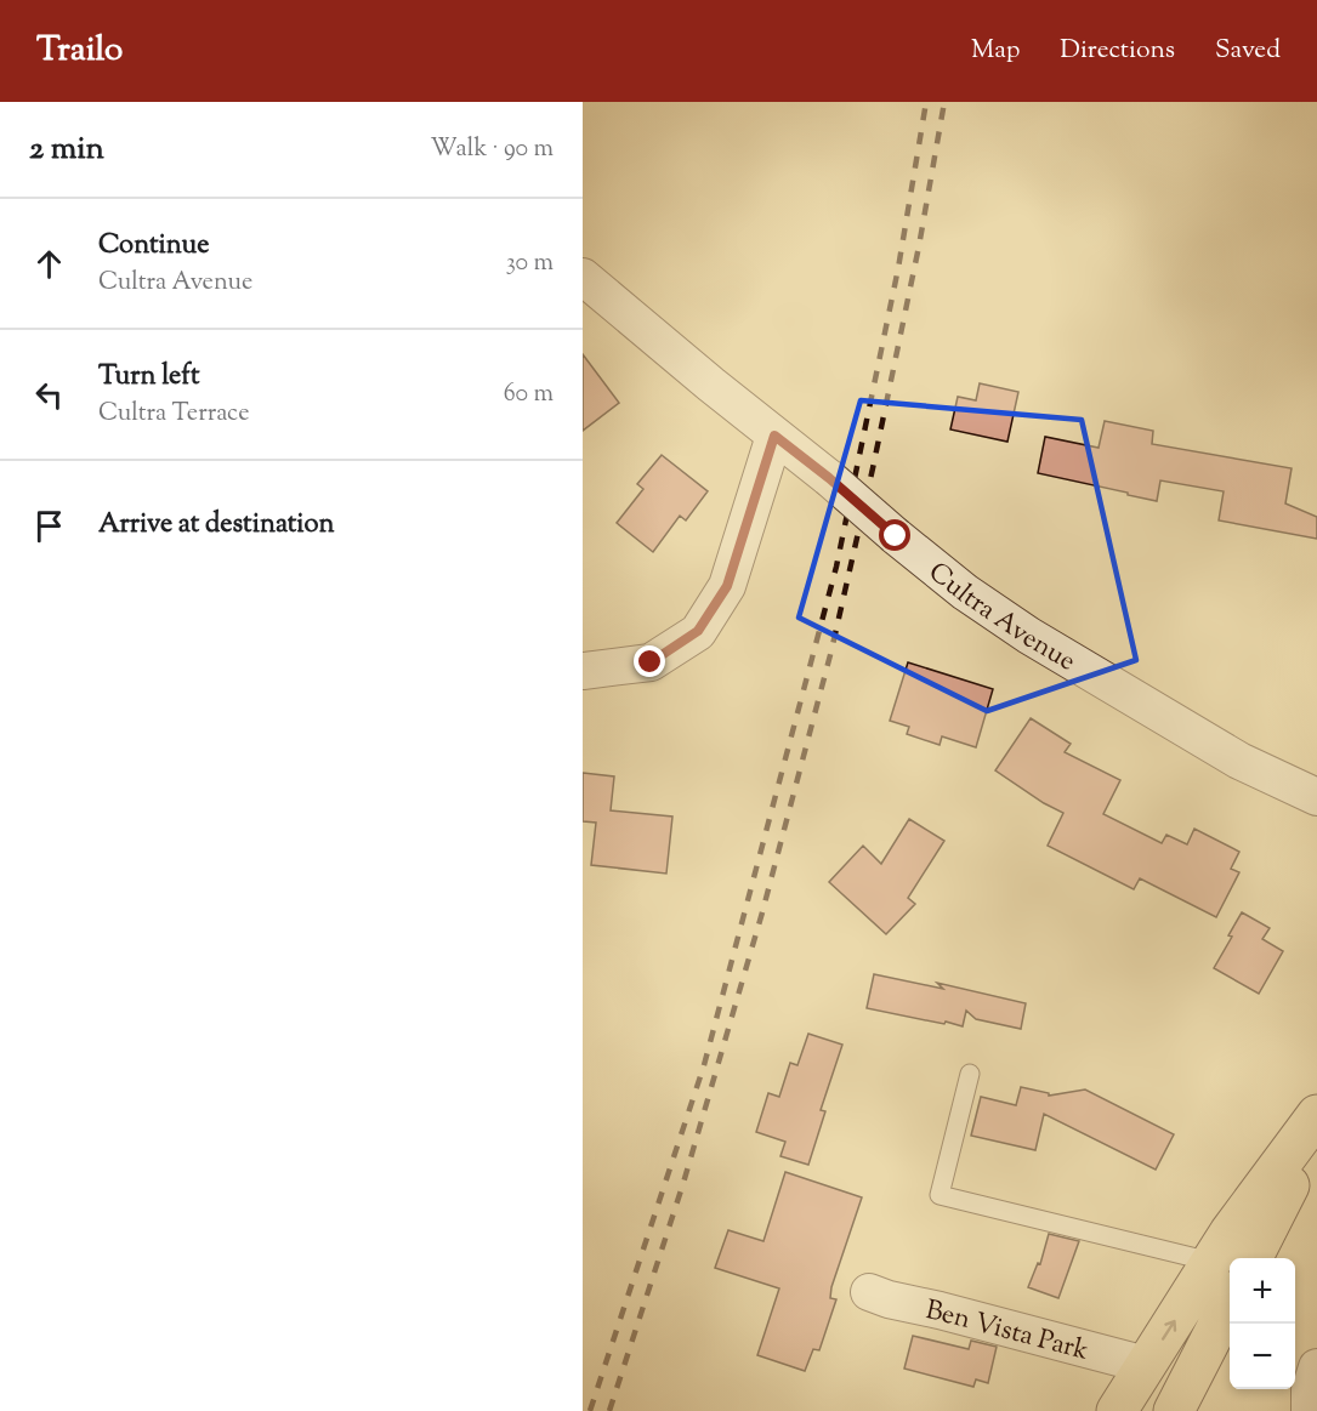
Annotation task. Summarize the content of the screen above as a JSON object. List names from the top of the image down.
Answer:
{
  "streets": {
    "street": ["Cultra Avenue", "Ben Vista Park"]
  },
  "page": {
    "header": "Trailo",
    "nav": ["Map", "Directions", "Saved"],
    "heading": ["2 min", "Walk · 90 m"],
    "list": [
      ["Continue", "Cultra Avenue", "30 m"],
      ["Turn left", "Cultra Terrace", "60 m"],
      "Arrive at destination"
    ],
    "map_buttons": ["+", "−"]
  }
}
